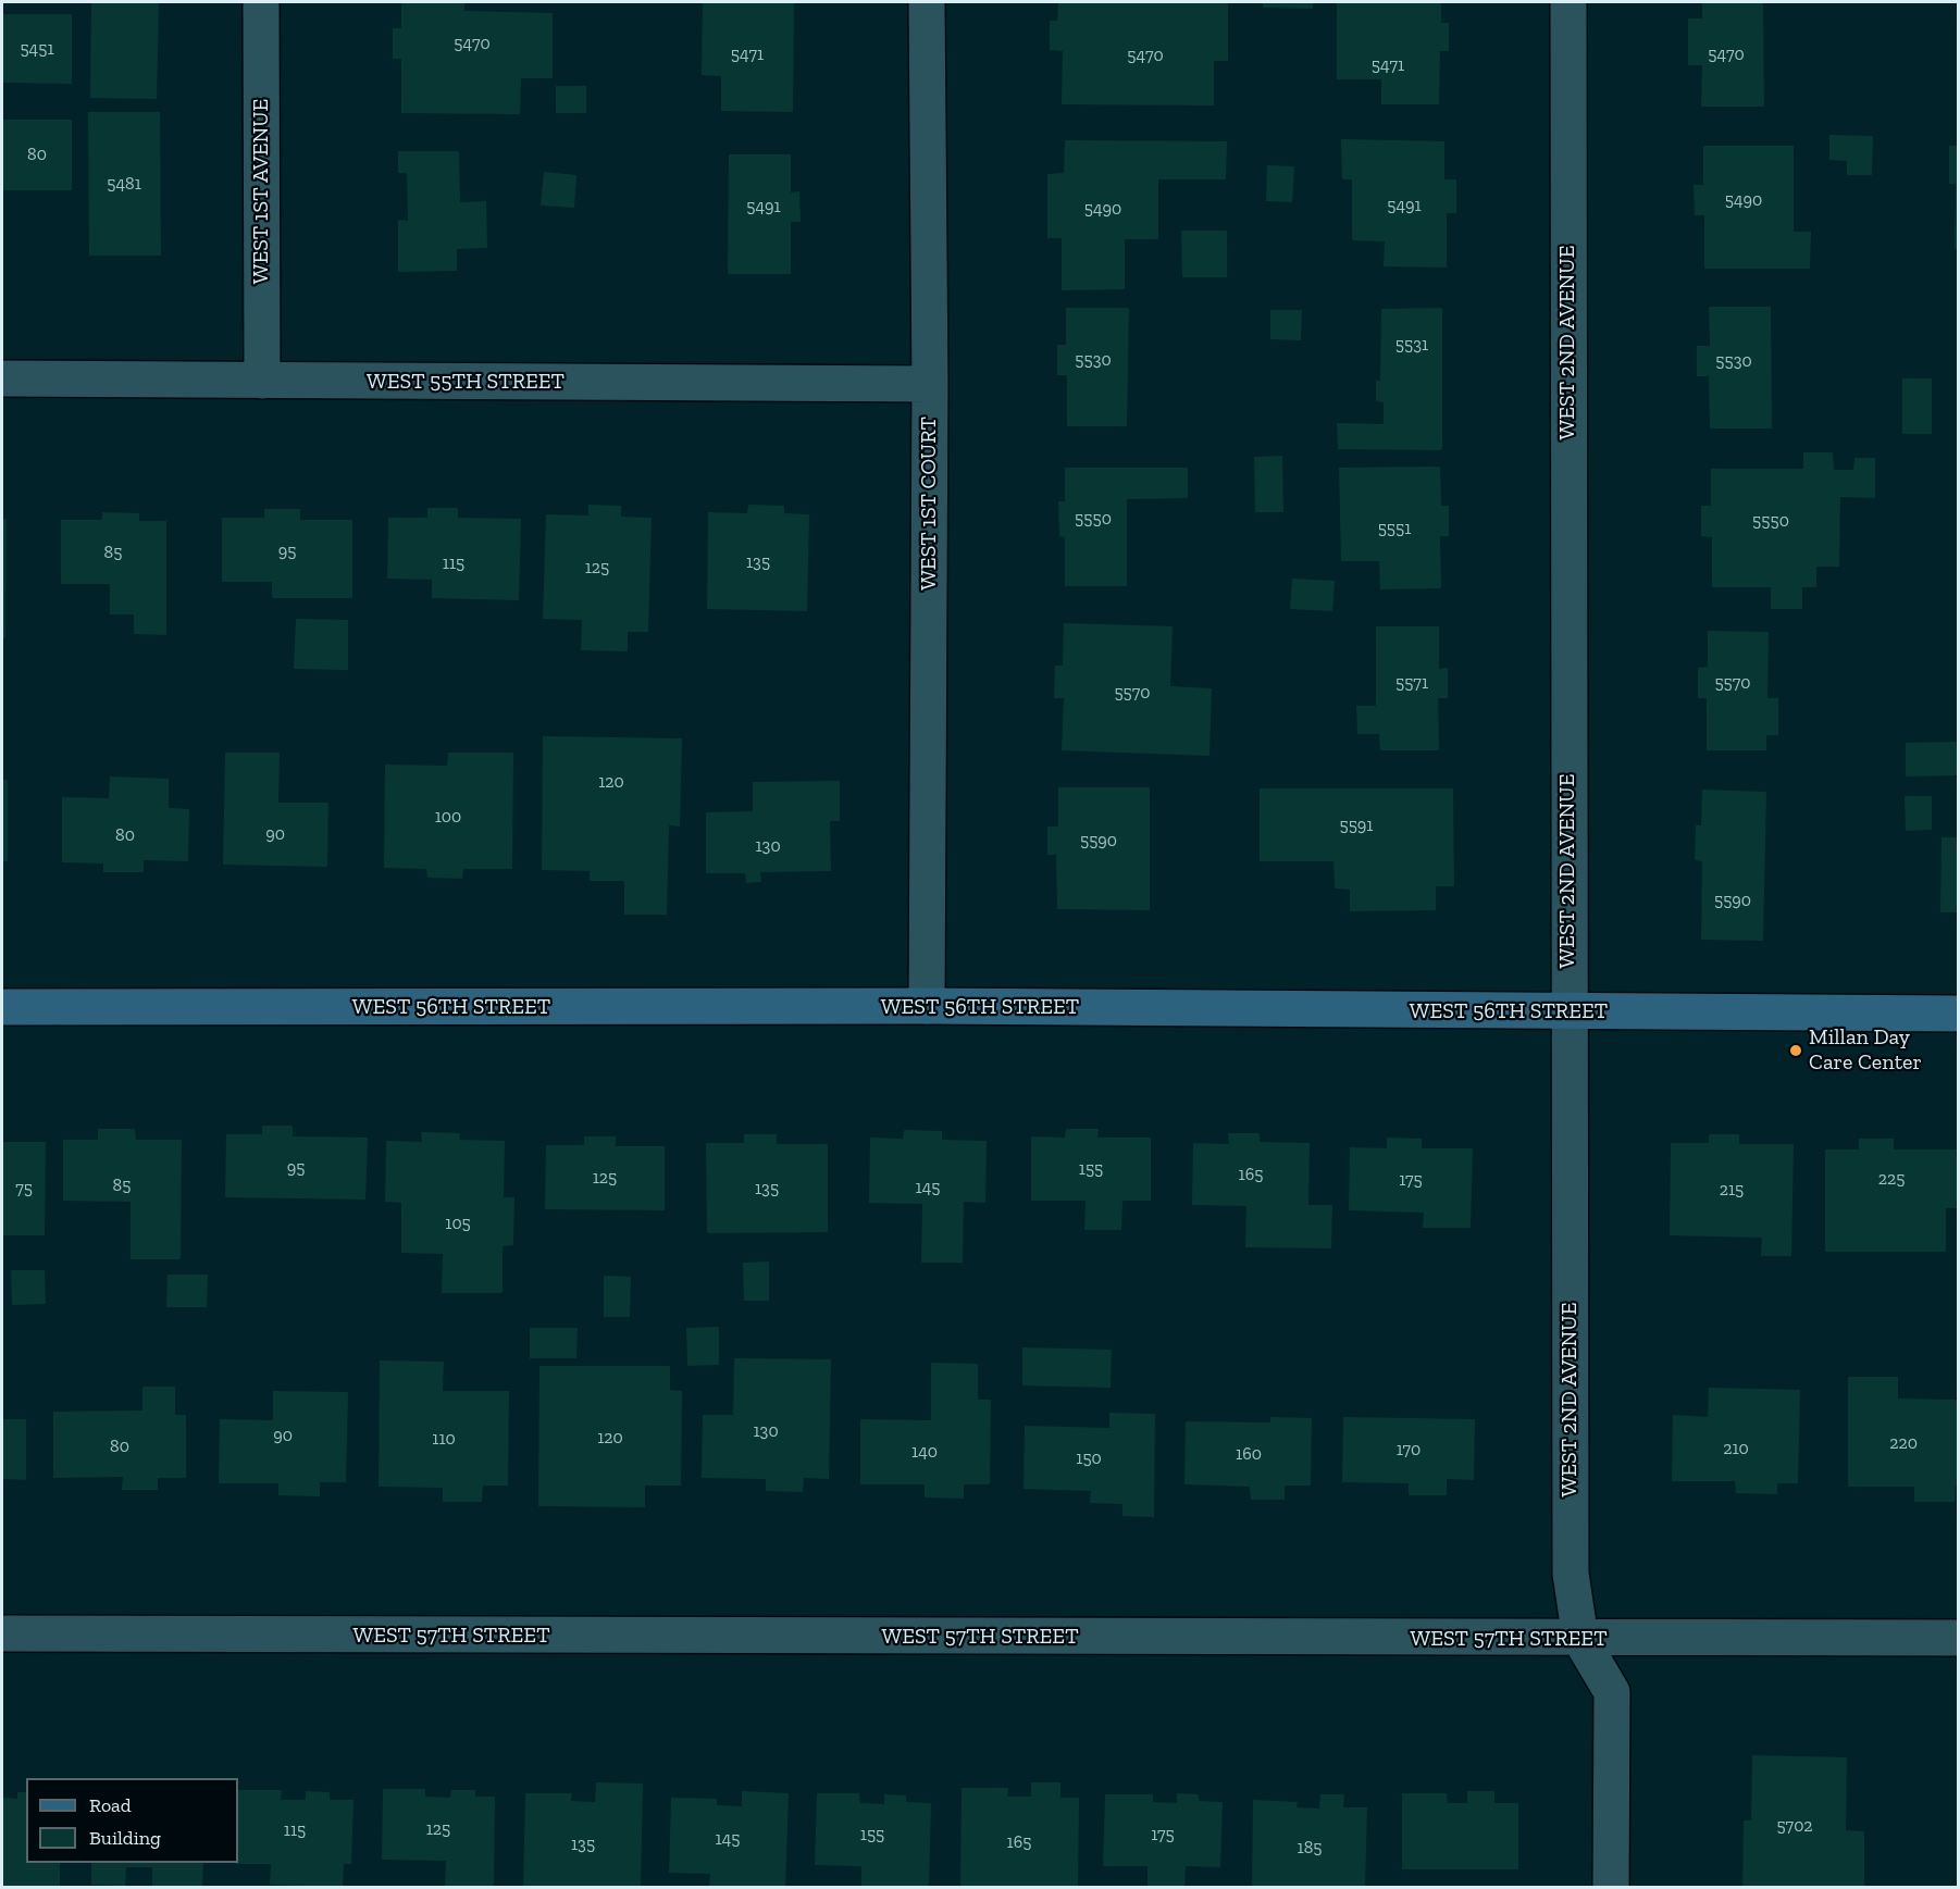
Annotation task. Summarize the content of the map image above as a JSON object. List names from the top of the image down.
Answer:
{
  "streets": {
    "street": [
      "WEST 1ST AVENUE",
      "WEST 2ND AVENUE",
      "WEST 55TH STREET",
      "WEST 1ST COURT",
      "WEST 56TH STREET",
      "WEST 57TH STREET"
    ]
  },
  "crossings": [
    ["WEST 1ST AVENUE", "WEST 55TH STREET"],
    ["WEST 2ND AVENUE", "WEST 56TH STREET"],
    ["WEST 2ND AVENUE", "WEST 57TH STREET"],
    ["WEST 55TH STREET", "WEST 1ST COURT"],
    ["WEST 1ST COURT", "WEST 56TH STREET"]
  ],
  "places": ["Millan Day Care Center"],
  "house_numbers": [
    "5470",
    "5451",
    "5471",
    "5470",
    "5470",
    "5471",
    "80",
    "5481",
    "5490",
    "5491",
    "5491",
    "5490",
    "5531",
    "5530",
    "5530",
    "5550",
    "5550",
    "5551",
    "95",
    "85",
    "135",
    "115",
    "125",
    "5571",
    "5570",
    "5570",
    "120",
    "100",
    "5591",
    "90",
    "80",
    "5590",
    "130",
    "5590",
    "95",
    "155",
    "165",
    "125",
    "225",
    "175",
    "85",
    "145",
    "75",
    "135",
    "215",
    "105",
    "130",
    "90",
    "120",
    "110",
    "220",
    "80",
    "210",
    "170",
    "140",
    "160",
    "150",
    "5702",
    "125",
    "115",
    "155",
    "175",
    "145",
    "165",
    "135",
    "185"
  ],
  "legend": ["Road", "Building"]
}
